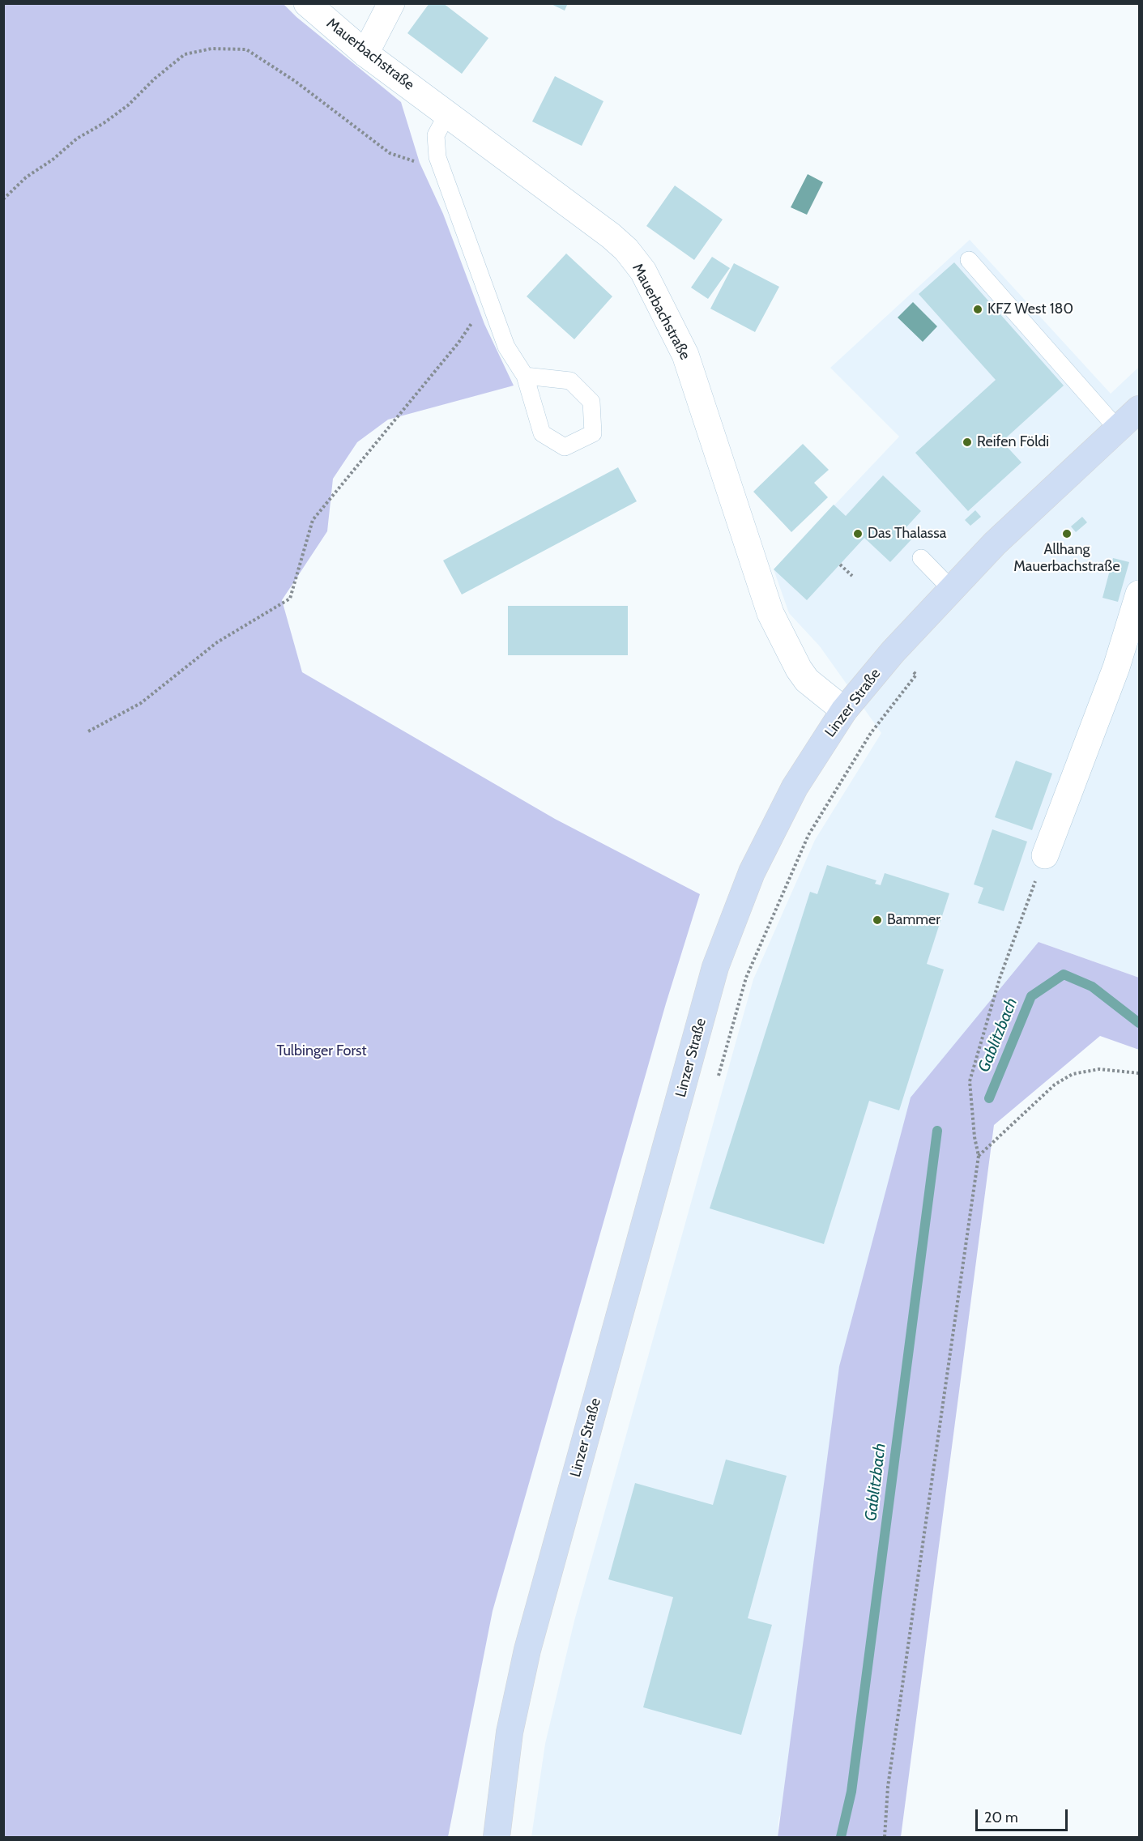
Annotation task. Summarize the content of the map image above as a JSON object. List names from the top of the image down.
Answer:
{
  "streets": {
    "main road": ["Linzer Straße"],
    "street": ["Mauerbachstraße"]
  },
  "crossings": [
    ["Mauerbachstraße", "Linzer Straße"]
  ],
  "water": ["Gablitzbach"],
  "parks": ["Tulbinger Forst"],
  "places": [
    "KFZ West 180",
    "Reifen Földi",
    "Das Thalassa",
    "Allhang Mauerbachstraße",
    "Bammer"
  ],
  "scale_bar": "20 m"
}
